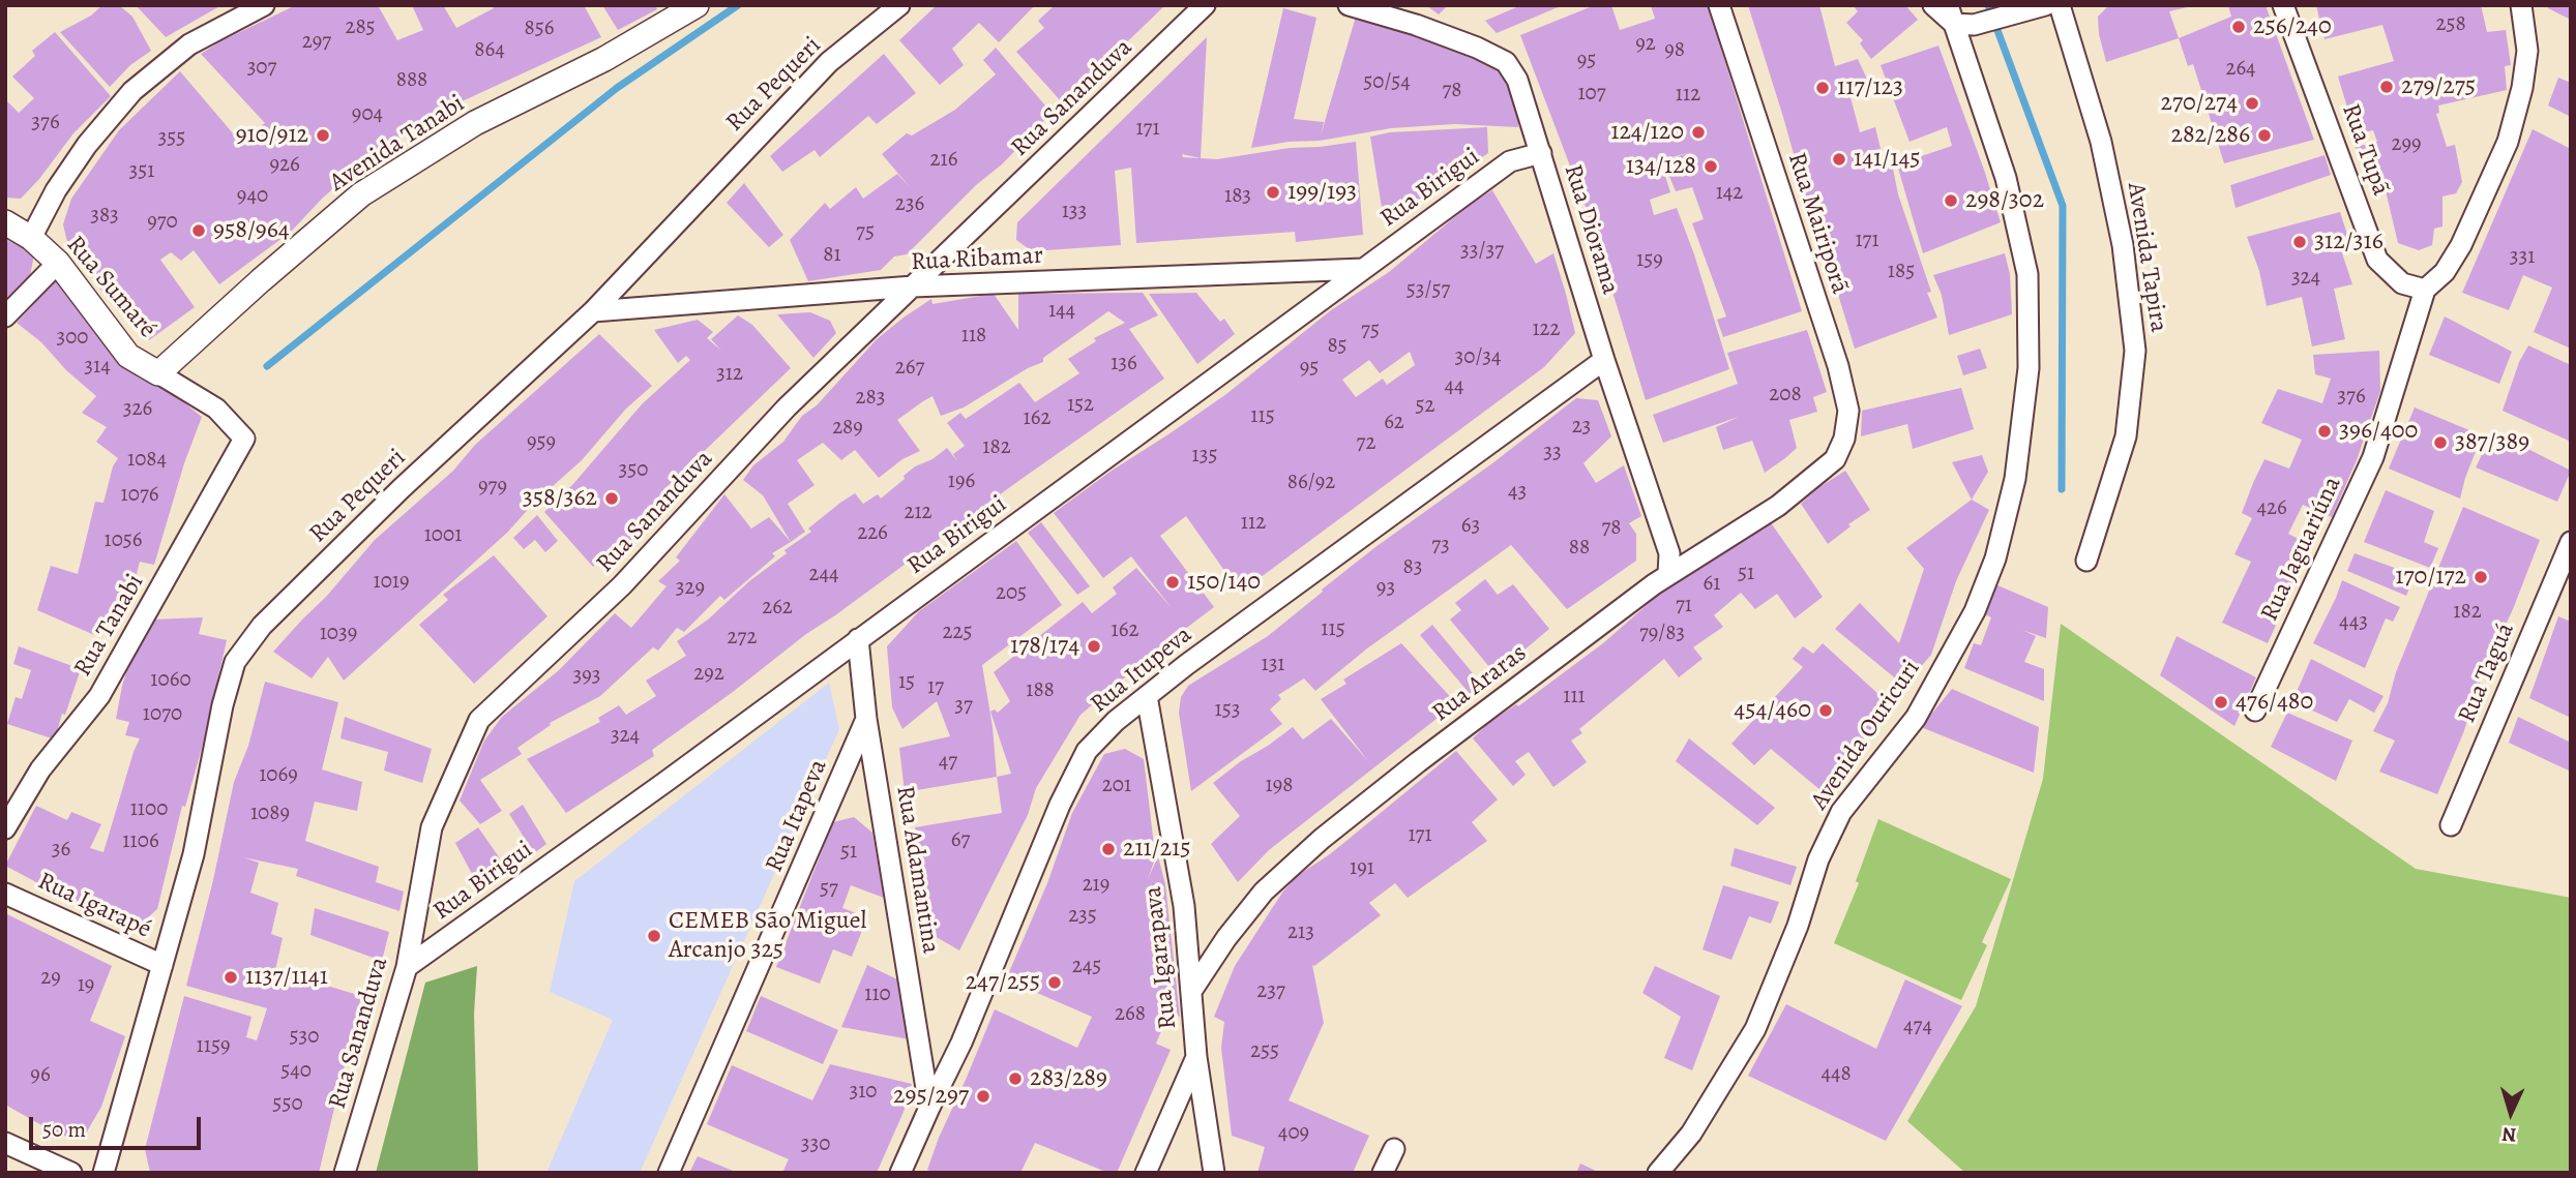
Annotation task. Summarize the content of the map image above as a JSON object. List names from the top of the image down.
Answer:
{
  "streets": {
    "street": [
      "Rua Pequeri",
      "Rua Sananduva",
      "Avenida Tanabi",
      "Rua Tupã",
      "Rua Birigui",
      "Rua Mairiporã",
      "Rua Diorama",
      "Avenida Tapira",
      "Rua Ribamar",
      "Rua Sumaré",
      "Rua Jaguariúna",
      "Rua Tanabi",
      "Rua Itupeva",
      "Rua Taguá",
      "Rua Araras",
      "Avenida Ouricuri",
      "Rua Itapeva",
      "Rua Adamantina",
      "Rua Igarapé",
      "Rua Igarapava"
    ]
  },
  "crossings": [
    ["Rua Pequeri", "Rua Ribamar"],
    ["Rua Pequeri", "Rua Igarapé"],
    ["Rua Sananduva", "Rua Birigui"],
    ["Rua Sananduva", "Rua Ribamar"],
    ["Avenida Tanabi", "Rua Sumaré"],
    ["Rua Tupã", "Rua Jaguariúna"],
    ["Rua Birigui", "Rua Diorama"],
    ["Rua Birigui", "Rua Ribamar"],
    ["Rua Birigui", "Rua Adamantina"],
    ["Rua Mairiporã", "Rua Araras"],
    ["Rua Diorama", "Rua Itupeva"],
    ["Rua Diorama", "Rua Araras"],
    ["Rua Sumaré", "Rua Tanabi"],
    ["Rua Itupeva", "Rua Adamantina"],
    ["Rua Itupeva", "Rua Igarapava"],
    ["Rua Araras", "Rua Igarapava"],
    ["Rua Itapeva", "Rua Adamantina"]
  ],
  "places": [
    "256/240",
    "279/275",
    "117/123",
    "270/274",
    "124/120",
    "910/912",
    "282/286",
    "141/145",
    "134/128",
    "199/193",
    "298/302",
    "958/964",
    "312/316",
    "396/400",
    "387/389",
    "358/362",
    "170/172",
    "150/140",
    "178/174",
    "476/480",
    "454/460",
    "211/215",
    "CEMEB São Miguel Arcanjo 325",
    "1137/1141",
    "247/255",
    "283/289",
    "295/297"
  ],
  "house_numbers": [
    "258",
    "285",
    "856",
    "297",
    "92",
    "864",
    "98",
    "95",
    "307",
    "264",
    "888",
    "50/54",
    "78",
    "107",
    "112",
    "904",
    "376",
    "171",
    "355",
    "299",
    "216",
    "926",
    "351",
    "142",
    "940",
    "183",
    "236",
    "133",
    "383",
    "970",
    "75",
    "171",
    "33/37",
    "81",
    "331",
    "159",
    "185",
    "324",
    "53/57",
    "144",
    "122",
    "75",
    "118",
    "300",
    "85",
    "30/34",
    "136",
    "314",
    "267",
    "95",
    "312",
    "44",
    "208",
    "376",
    "283",
    "152",
    "52",
    "326",
    "115",
    "162",
    "62",
    "23",
    "289",
    "959",
    "72",
    "182",
    "33",
    "135",
    "1084",
    "350",
    "196",
    "86/92",
    "979",
    "43",
    "1076",
    "426",
    "212",
    "112",
    "63",
    "78",
    "226",
    "1001",
    "1056",
    "73",
    "88",
    "83",
    "51",
    "244",
    "1019",
    "61",
    "329",
    "93",
    "205",
    "71",
    "262",
    "182",
    "443",
    "115",
    "162",
    "225",
    "1039",
    "79/83",
    "272",
    "131",
    "292",
    "393",
    "1060",
    "15",
    "17",
    "188",
    "111",
    "37",
    "153",
    "1070",
    "324",
    "47",
    "1069",
    "201",
    "198",
    "1100",
    "1089",
    "171",
    "67",
    "1106",
    "36",
    "51",
    "191",
    "219",
    "57",
    "235",
    "213",
    "245",
    "29",
    "19",
    "237",
    "110",
    "268",
    "474",
    "530",
    "1159",
    "255",
    "540",
    "448",
    "96",
    "310",
    "550",
    "409",
    "330"
  ],
  "scale_bar": "50 m",
  "north": "bottom"
}
